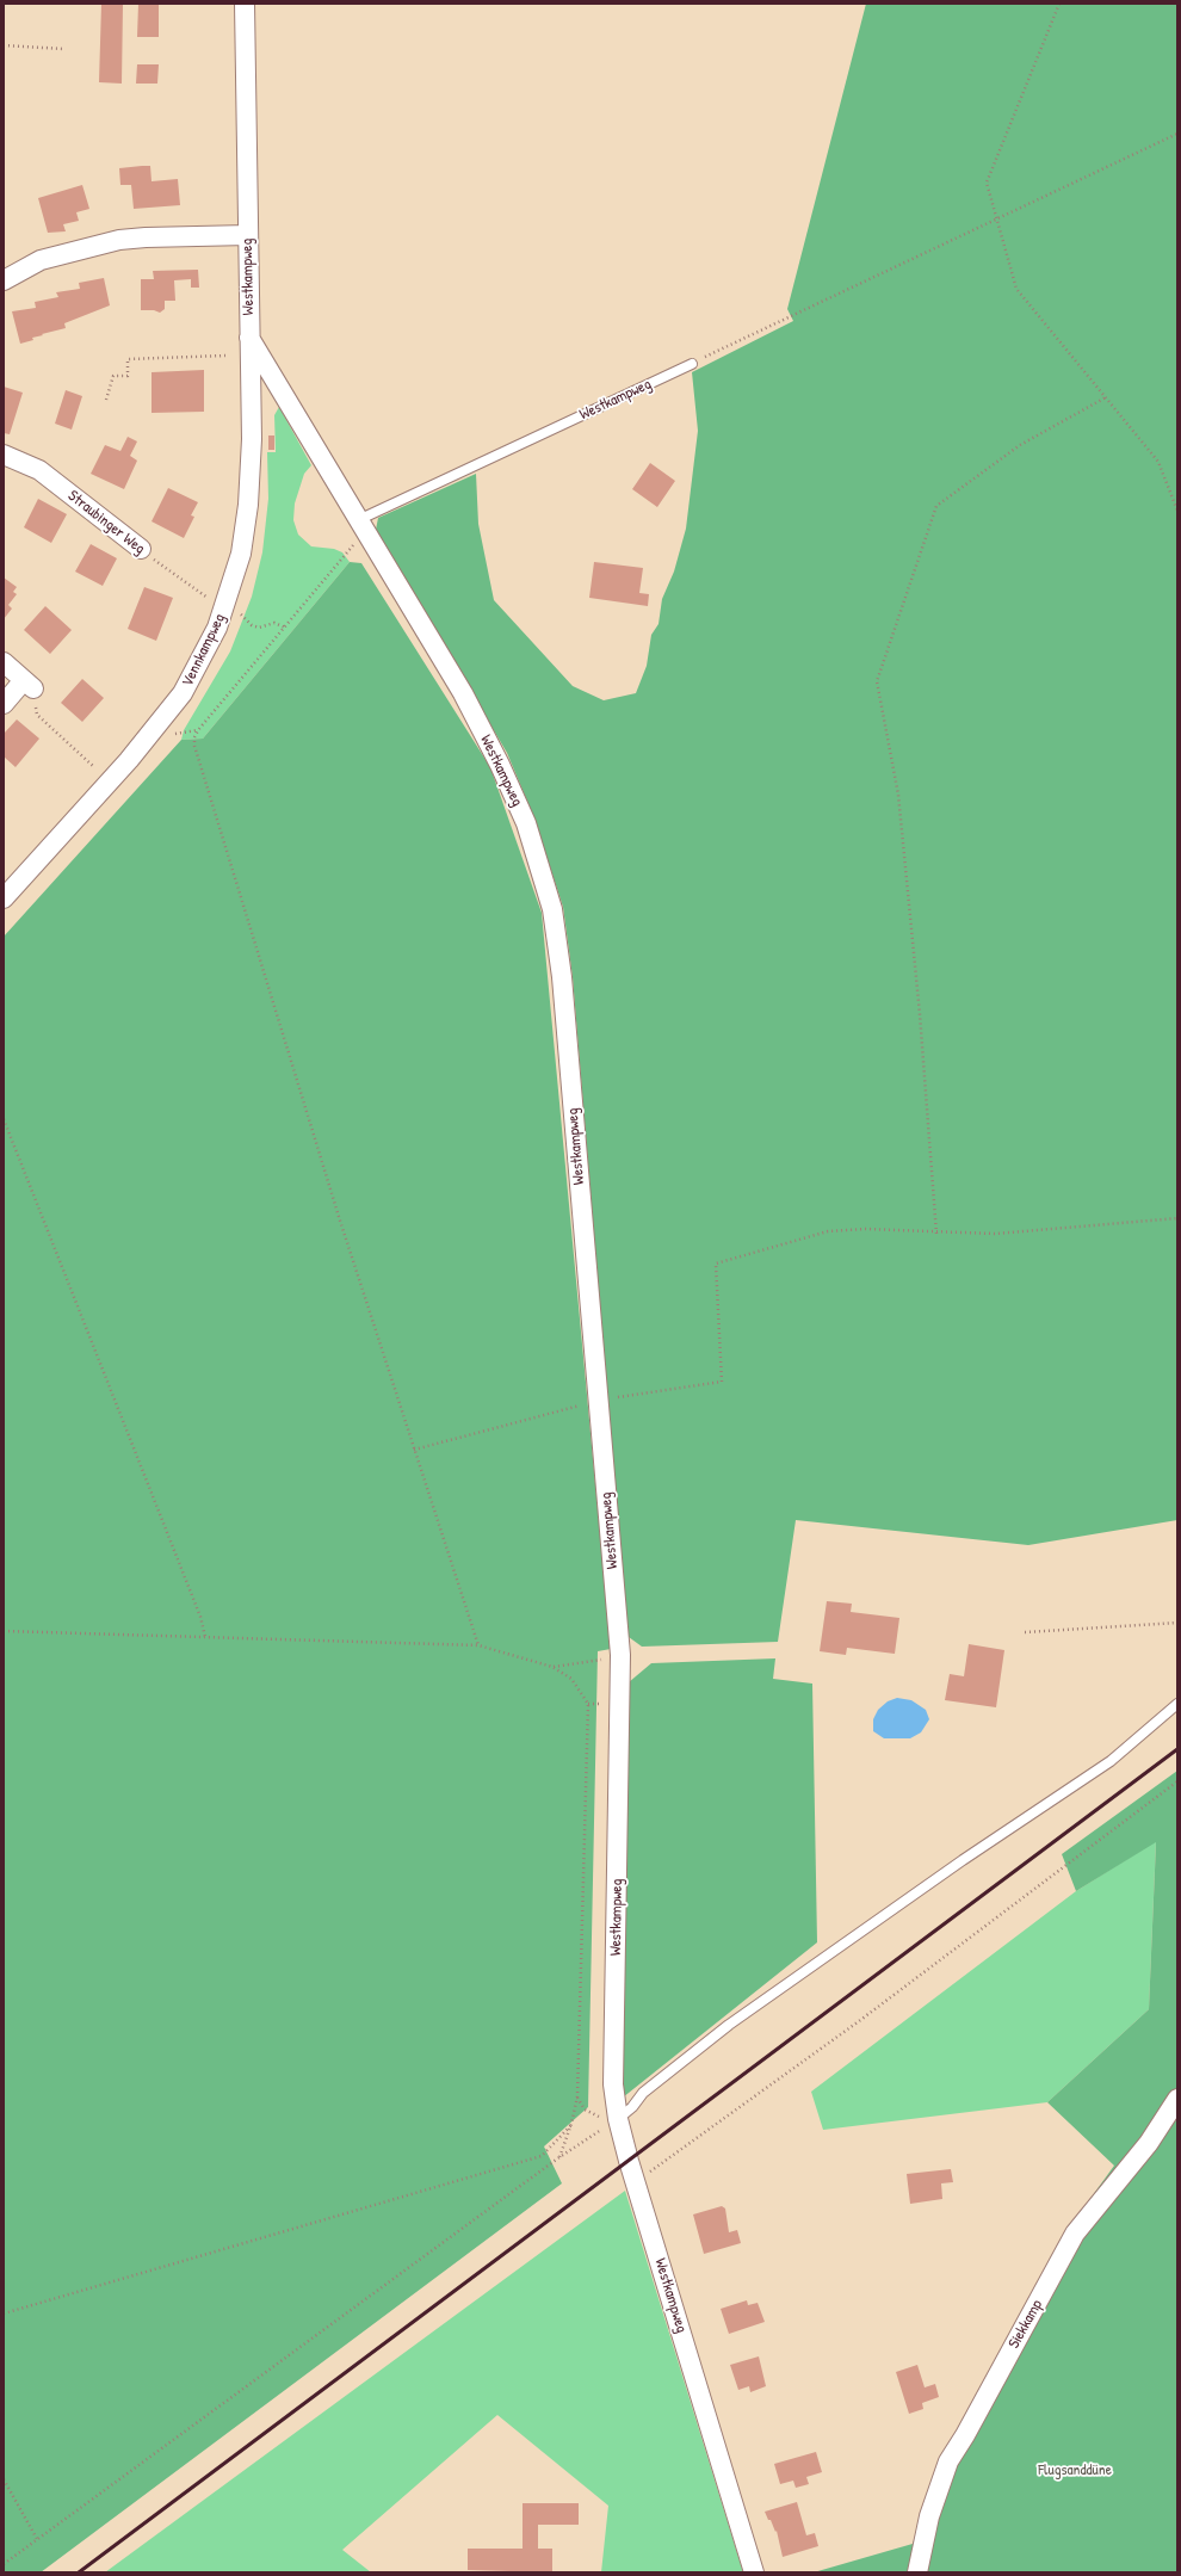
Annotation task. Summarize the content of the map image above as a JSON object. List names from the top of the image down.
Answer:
{
  "streets": {
    "street": [
      "Westkampweg",
      "Straubinger Weg",
      "Vennkampweg",
      "Siekkamp"
    ]
  },
  "crossings": [
    ["Westkampweg", "Vennkampweg"],
    ["Straubinger Weg", "Vennkampweg"]
  ],
  "parks": ["Flugsanddüne"]
}
